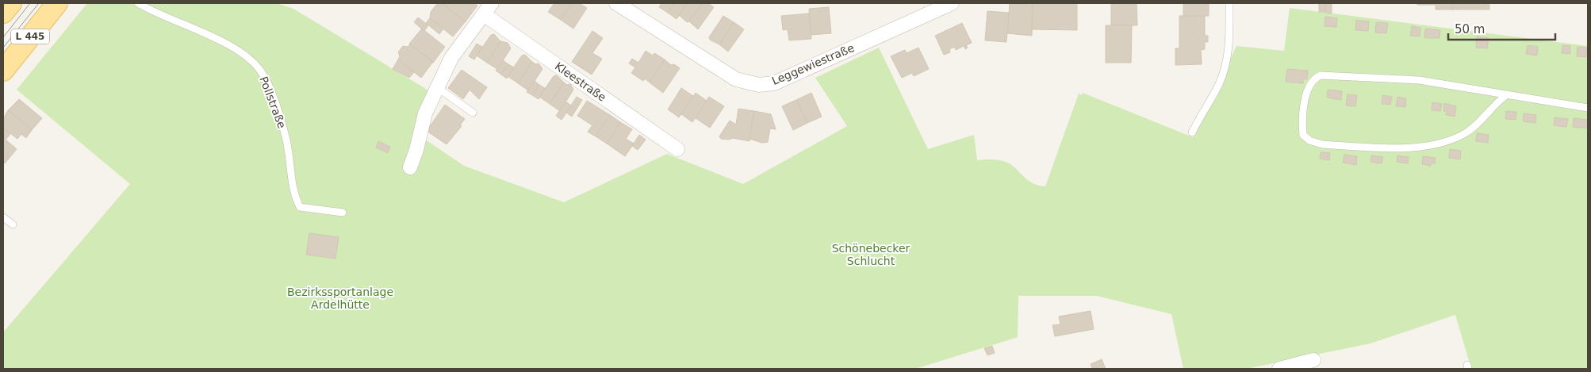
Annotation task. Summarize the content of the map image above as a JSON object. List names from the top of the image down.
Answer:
{
  "streets": {
    "main road": ["L 445"],
    "street": ["Leggewiestraße", "Kleestraße"],
    "lane": ["Pollstraße"]
  },
  "parks": ["Schönebecker Schlucht", "Bezirkssportanlage Ardelhütte"],
  "scale_bar": "50 m"
}
